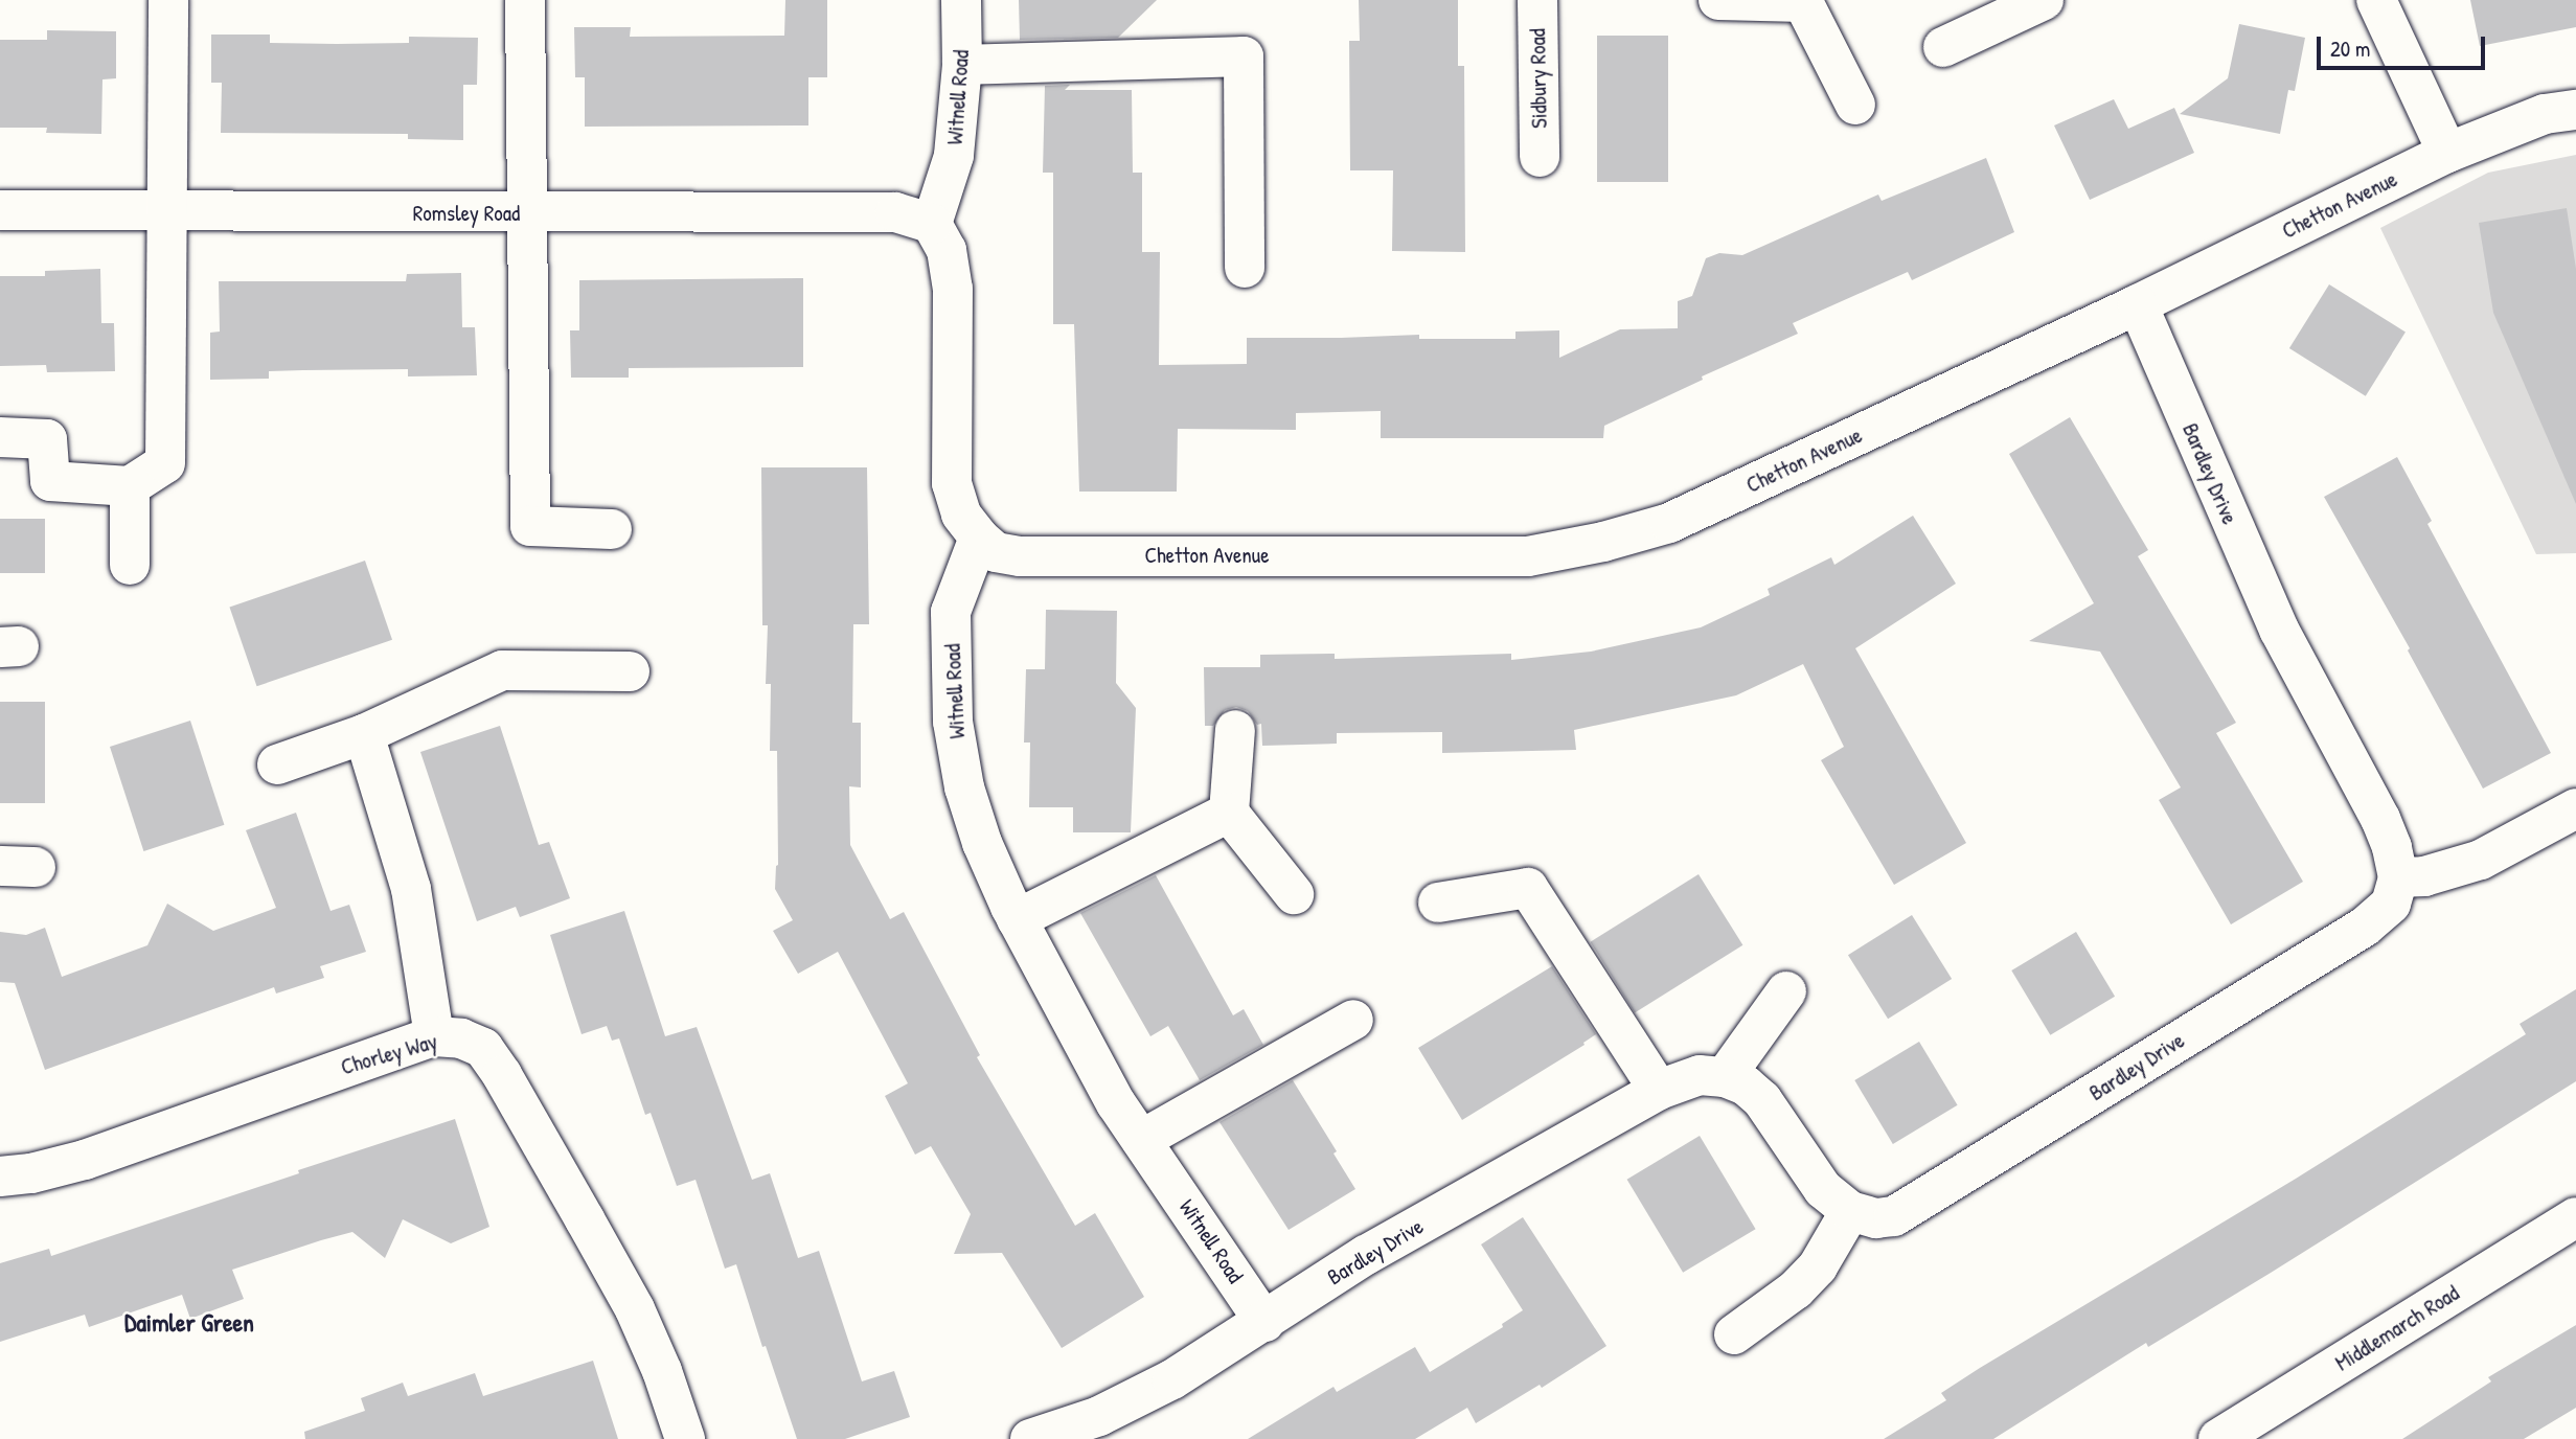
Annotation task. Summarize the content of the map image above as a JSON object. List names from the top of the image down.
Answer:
{
  "streets": {
    "street": [
      "Sidbury Road",
      "Witnell Road",
      "Chetton Avenue",
      "Romsley Road",
      "Bardley Drive",
      "Chorley Way",
      "Middlemarch Road"
    ]
  },
  "crossings": [
    ["Witnell Road", "Chetton Avenue"],
    ["Witnell Road", "Romsley Road"],
    ["Witnell Road", "Bardley Drive"],
    ["Chetton Avenue", "Bardley Drive"]
  ],
  "districts": ["Daimler Green"],
  "scale_bar": "20 m"
}
